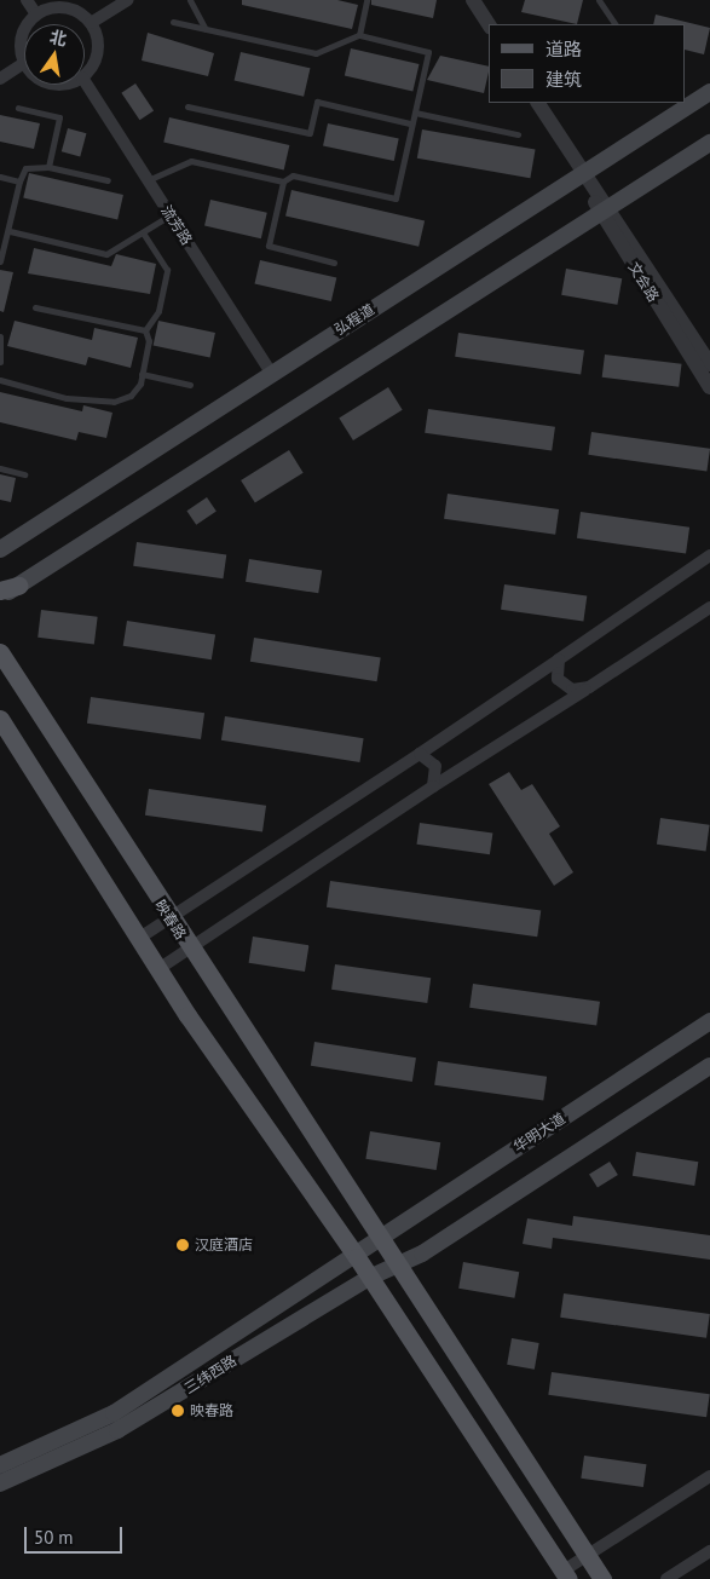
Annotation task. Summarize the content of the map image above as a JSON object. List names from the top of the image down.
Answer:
{
  "streets": {
    "main road": [
      "弘程道",
      "映春路",
      "华明大道",
      "三纬西路"
    ],
    "street": ["流芳路", "文会路"]
  },
  "crossings": [
    ["流芳路", "弘程道"],
    ["文会路", "弘程道"],
    ["映春路", "华明大道"],
    ["映春路", "三纬西路"],
    ["华明大道", "三纬西路"]
  ],
  "places": ["汉庭酒店", "映春路"],
  "legend": ["道路", "建筑"],
  "scale_bar": "50 m",
  "north": "top"
}
